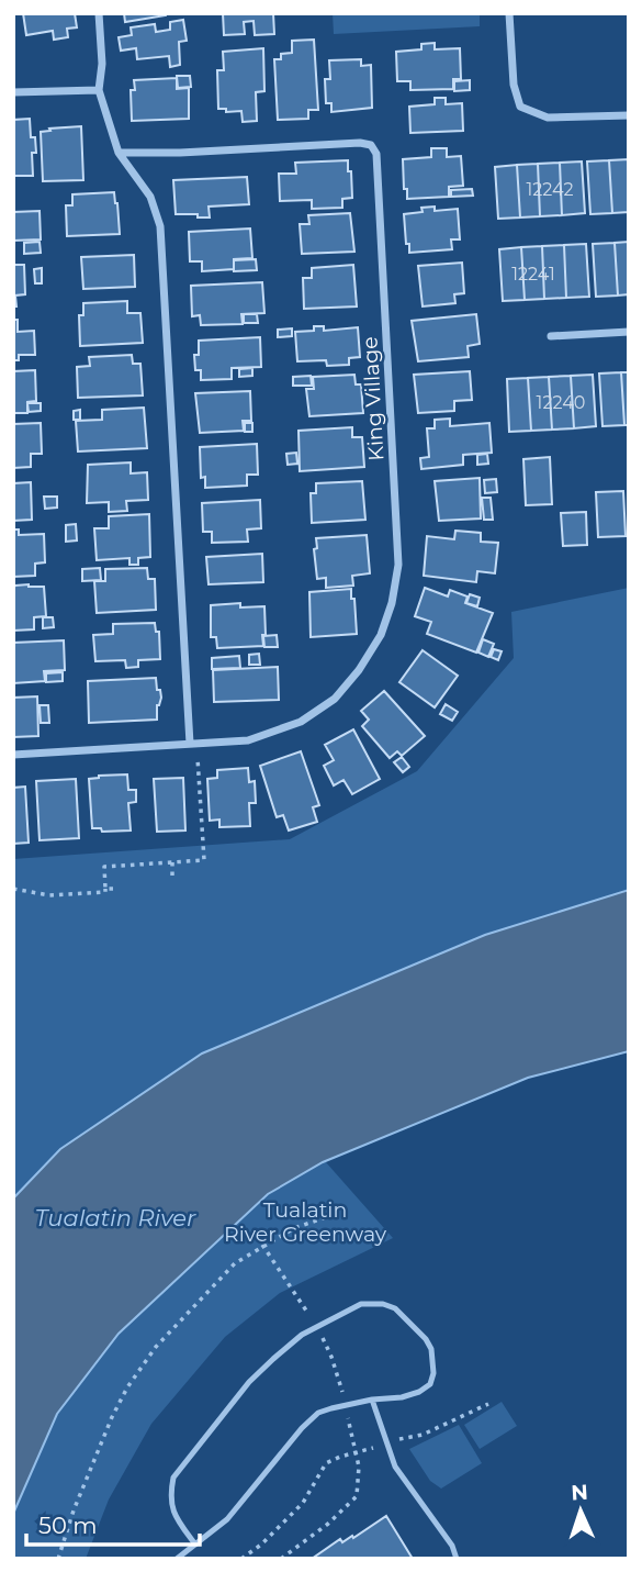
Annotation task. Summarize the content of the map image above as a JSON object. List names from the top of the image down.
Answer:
{
  "streets": {
    "street": ["King Village"]
  },
  "water": ["Tualatin River"],
  "parks": ["Tualatin River Greenway"],
  "house_numbers": ["12242", "12241", "12240"],
  "scale_bar": "50 m",
  "north": "top"
}
